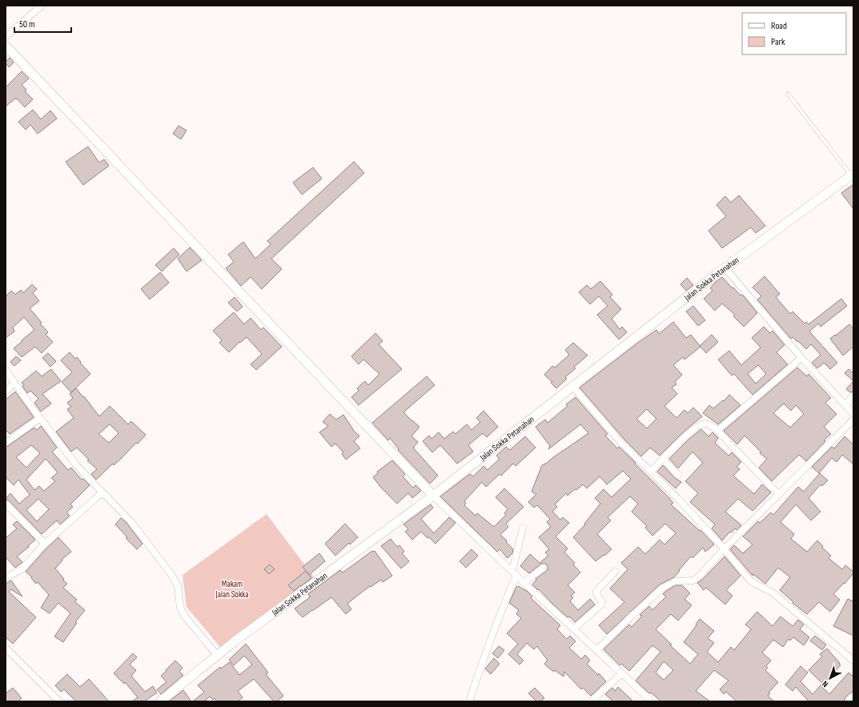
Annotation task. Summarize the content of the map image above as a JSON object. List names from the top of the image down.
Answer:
{
  "streets": {
    "street": ["Jalan Sokka Petanahan"]
  },
  "parks": ["Makam Jalan Sokka"],
  "legend": ["Road", "Park"],
  "scale_bar": "50 m",
  "north": "bottom left"
}
